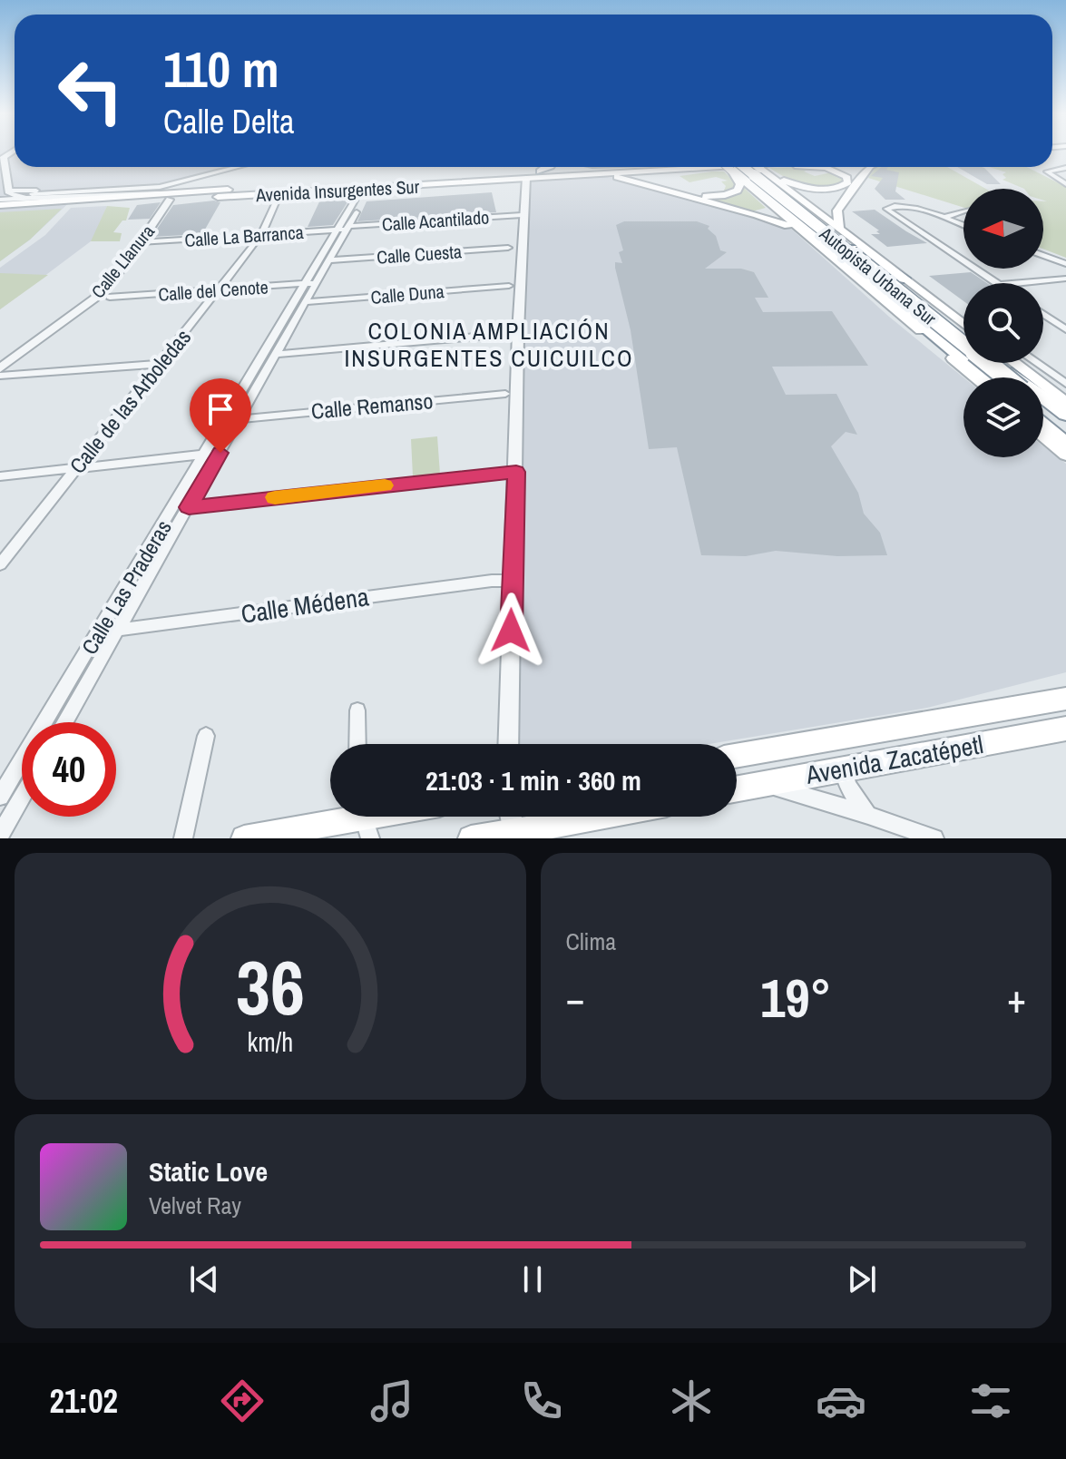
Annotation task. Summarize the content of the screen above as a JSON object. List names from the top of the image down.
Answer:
{
  "streets": {
    "highway": ["Autopista Urbana Sur"],
    "main road": ["Avenida Insurgentes Sur", "Avenida Zacatépetl"],
    "street": [
      "Calle Acantilado",
      "Calle La Barranca",
      "Calle Cuesta",
      "Calle Llanura",
      "Calle del Cenote",
      "Calle Duna",
      "Calle de las Arboledas",
      "Calle Remanso",
      "Calle Las Praderas",
      "Calle Médena"
    ]
  },
  "crossings": [
    ["Avenida Insurgentes Sur", "Calle Llanura"],
    ["Avenida Insurgentes Sur", "Calle de las Arboledas"],
    ["Avenida Insurgentes Sur", "Calle Las Praderas"],
    ["Calle Acantilado", "Calle La Barranca"],
    ["Calle Acantilado", "Calle Las Praderas"],
    ["Calle La Barranca", "Calle Llanura"],
    ["Calle La Barranca", "Calle de las Arboledas"],
    ["Calle La Barranca", "Calle Las Praderas"],
    ["Calle Cuesta", "Calle Las Praderas"],
    ["Calle del Cenote", "Calle de las Arboledas"],
    ["Calle del Cenote", "Calle Las Praderas"],
    ["Calle Duna", "Calle Las Praderas"],
    ["Calle Remanso", "Calle Las Praderas"],
    ["Calle Las Praderas", "Calle Médena"]
  ],
  "districts": ["COLONIA AMPLIACIÓN INSURGENTES CUICUILCO"],
  "north": "left",
  "page": {
    "turn": ["110 m", "Calle Delta"],
    "limit": "40",
    "trip": "21:03 · 1 min · 360 m",
    "tile": "Clima",
    "heat": ["−", "19°", "+"],
    "song": ["Static Love", "Velvet Ray"],
    "tabs": "21:02",
    "gauge": ["36", "km/h"]
  }
}
